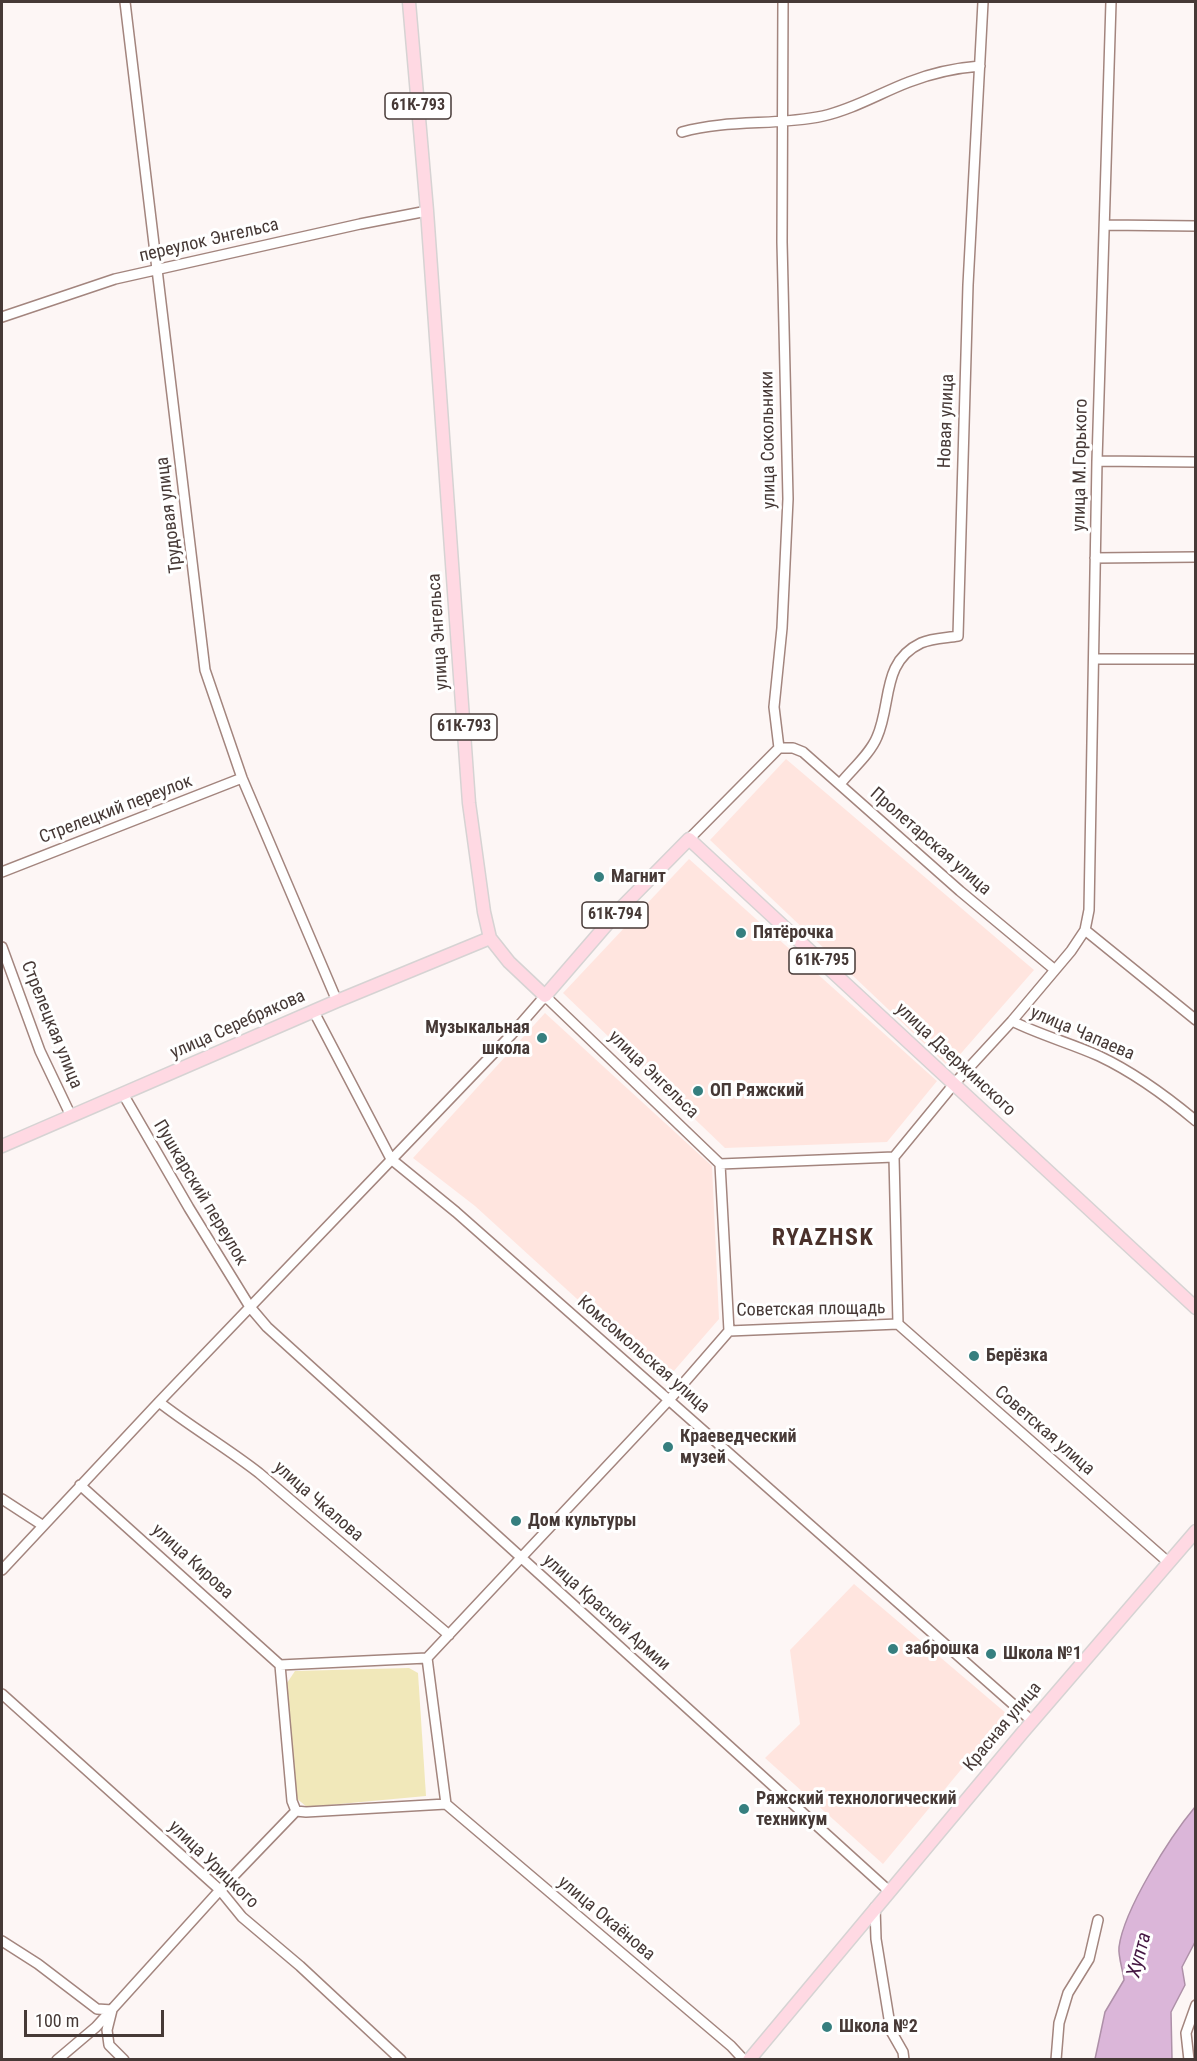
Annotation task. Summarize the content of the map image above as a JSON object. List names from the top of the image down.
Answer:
{
  "streets": {
    "main road": [
      "61К-793",
      "улица Энгельса",
      "61К-794",
      "61К-795",
      "улица Серебрякова",
      "улица Дзержинского",
      "Красная улица"
    ],
    "street": [
      "переулок Энгельса",
      "Новая улица",
      "улица Сокольники",
      "улица М.Горького",
      "Трудовая улица",
      "Стрелецкий переулок",
      "Пролетарская улица",
      "Стрелецкая улица",
      "улица Чапаева",
      "Пушкарский переулок",
      "Советская площадь",
      "Комсомольская улица",
      "Советская улица",
      "улица Чкалова",
      "улица Кирова",
      "улица Красной Армии",
      "улица Урицкого",
      "улица Окаёнова"
    ]
  },
  "crossings": [
    ["переулок Энгельса", "Трудовая улица"],
    ["переулок Энгельса", "улица Энгельса"],
    ["Новая улица", "Пролетарская улица"],
    ["улица Сокольники", "Пролетарская улица"],
    ["Трудовая улица", "Стрелецкий переулок"],
    ["Трудовая улица", "улица Серебрякова"],
    ["улица Энгельса", "61К-794"],
    ["улица Энгельса", "улица Серебрякова"],
    ["улица Энгельса", "Советская площадь"],
    ["61К-794", "улица Дзержинского"],
    ["Стрелецкая улица", "улица Серебрякова"],
    ["улица Серебрякова", "Пушкарский переулок"],
    ["Пушкарский переулок", "улица Красной Армии"],
    ["Советская площадь", "Советская улица"],
    ["Комсомольская улица", "Красная улица"],
    ["Советская улица", "Красная улица"],
    ["улица Красной Армии", "Красная улица"]
  ],
  "districts": ["RYAZHSK"],
  "water": ["Хупта"],
  "places": [
    "Магнит",
    "Пятёрочка",
    "Музыкальная школа",
    "ОП Ряжский",
    "Берёзка",
    "Краеведческий музей",
    "Дом культуры",
    "заброшка",
    "Школа №1",
    "Ряжский технологический техникум",
    "Школа №2"
  ],
  "scale_bar": "100 m"
}
